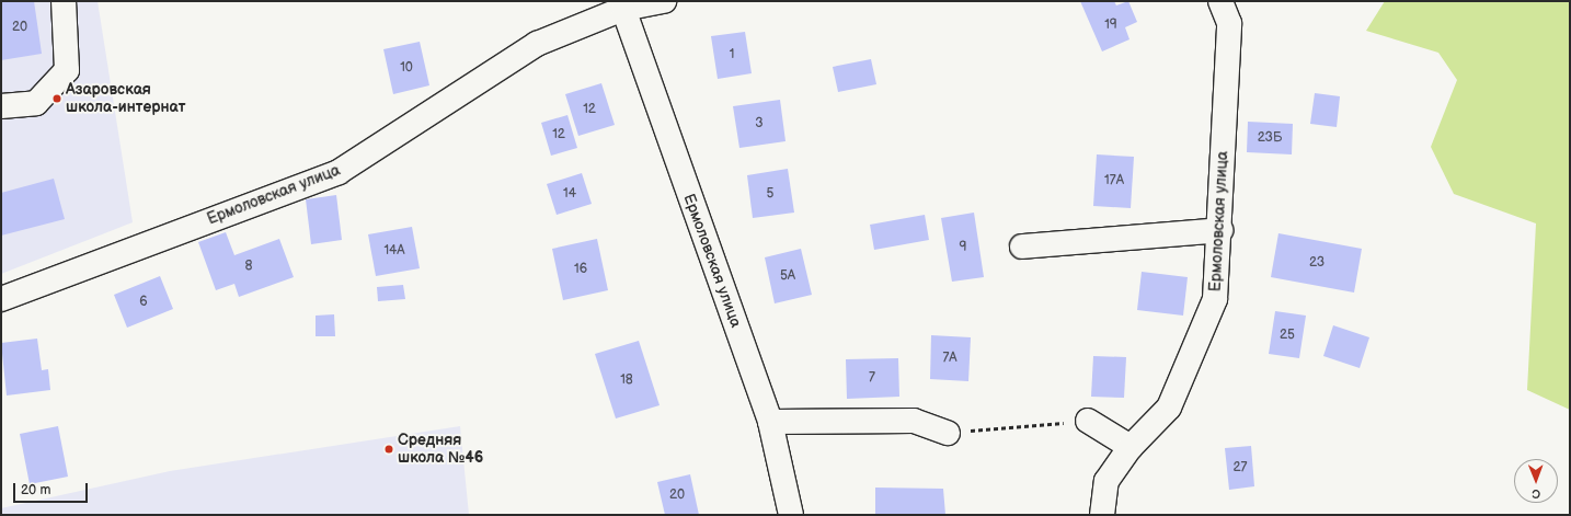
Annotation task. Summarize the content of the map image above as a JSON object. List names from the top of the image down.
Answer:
{
  "streets": {
    "street": ["Ермоловская улица"]
  },
  "places": ["Азаровская школа-интернат", "Средняя школа №46"],
  "house_numbers": [
    "19",
    "20",
    "1",
    "10",
    "12",
    "3",
    "12",
    "23Б",
    "17А",
    "14",
    "5",
    "9",
    "14А",
    "23",
    "8",
    "16",
    "5А",
    "6",
    "25",
    "7А",
    "7",
    "18",
    "27",
    "20"
  ],
  "scale_bar": "20 m",
  "north": "bottom"
}
